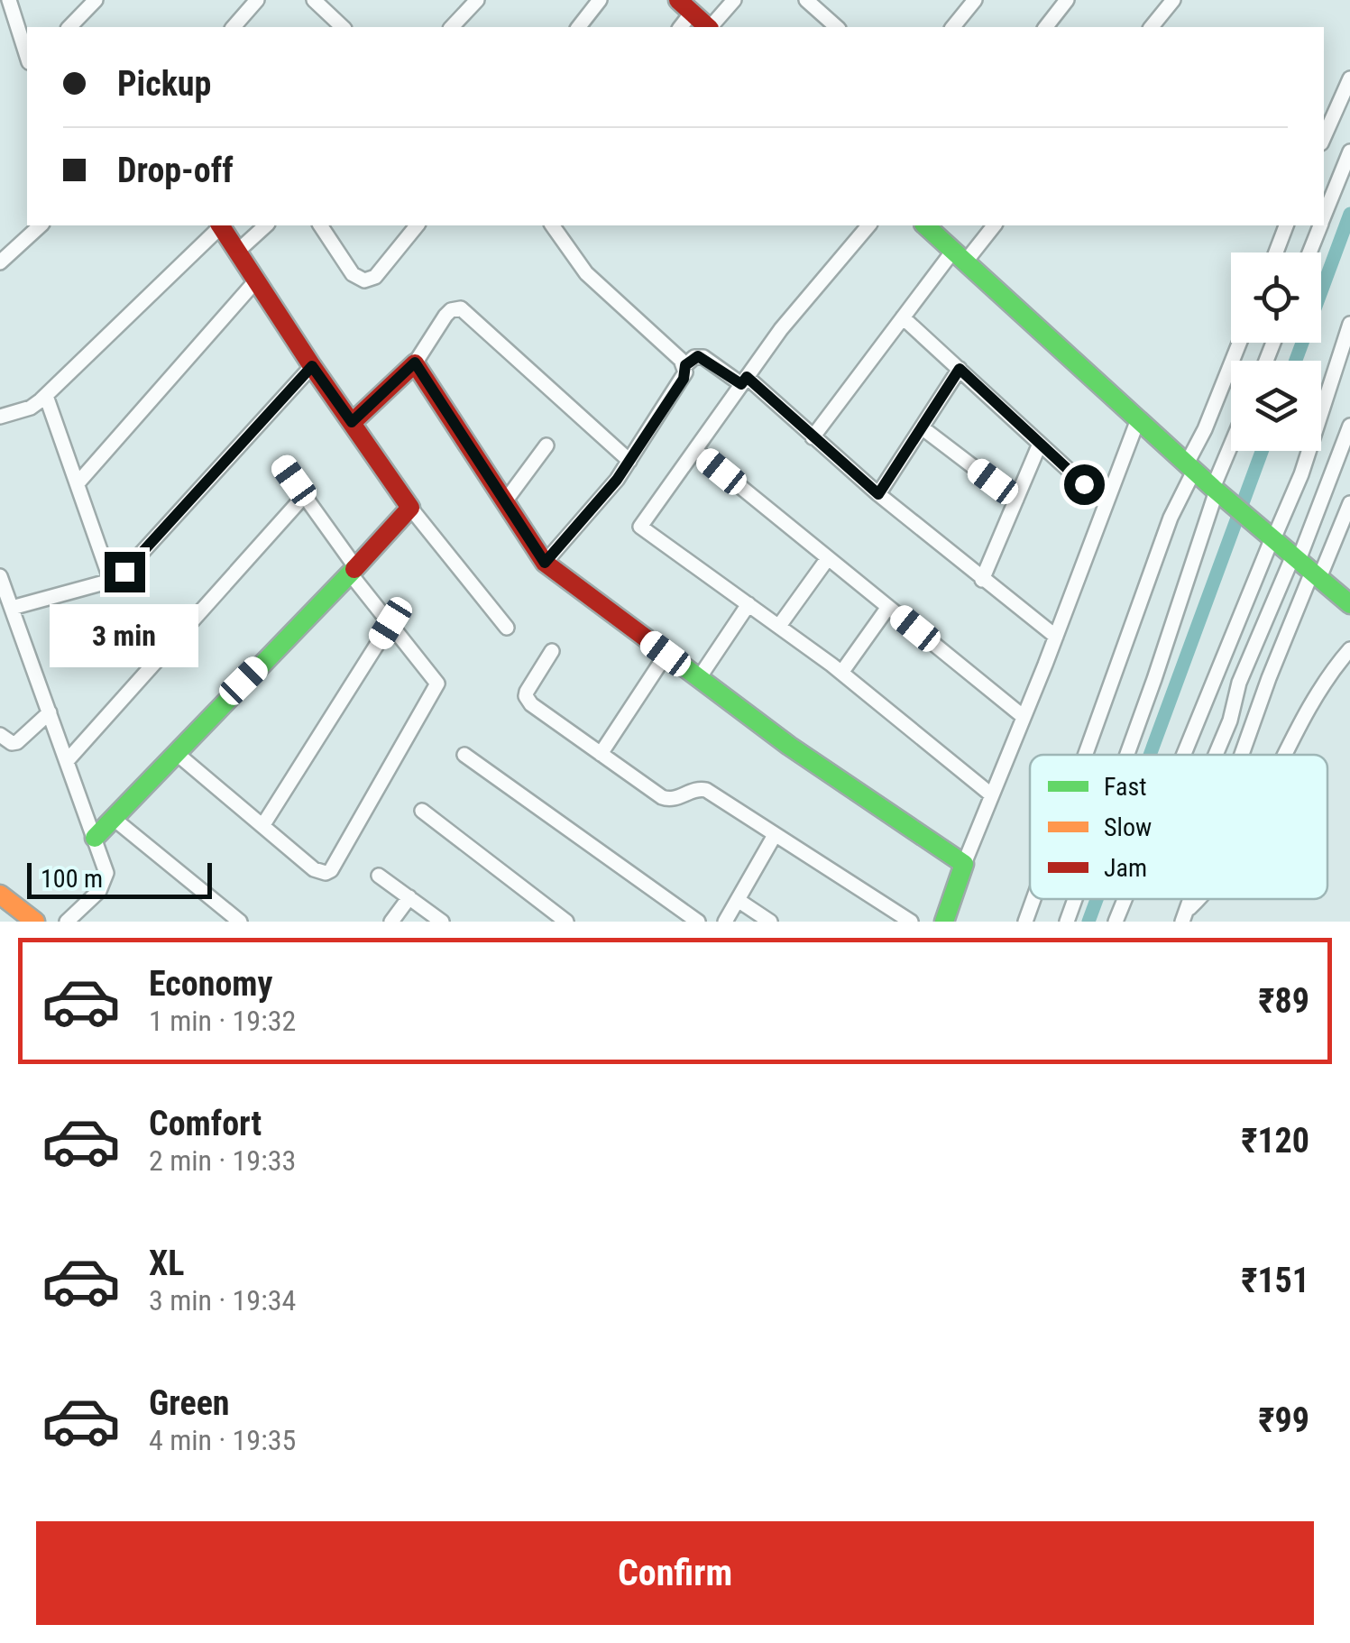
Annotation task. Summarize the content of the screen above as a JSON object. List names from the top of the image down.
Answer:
{
  "legend": ["Fast", "Slow", "Jam"],
  "scale_bar": "100 m",
  "page": {
    "banner": ["Pickup", "Drop-off"],
    "bubble": "3 min",
    "scale": "100 m",
    "list": [
      {
        "name": "Economy",
        "note": "1 min · 19:32",
        "value": "₹89"
      },
      {
        "name": "Comfort",
        "note": "2 min · 19:33",
        "value": "₹120"
      },
      {
        "name": "XL",
        "note": "3 min · 19:34",
        "value": "₹151"
      },
      {
        "name": "Green",
        "note": "4 min · 19:35",
        "value": "₹99"
      }
    ],
    "buttons": "Confirm"
  }
}
